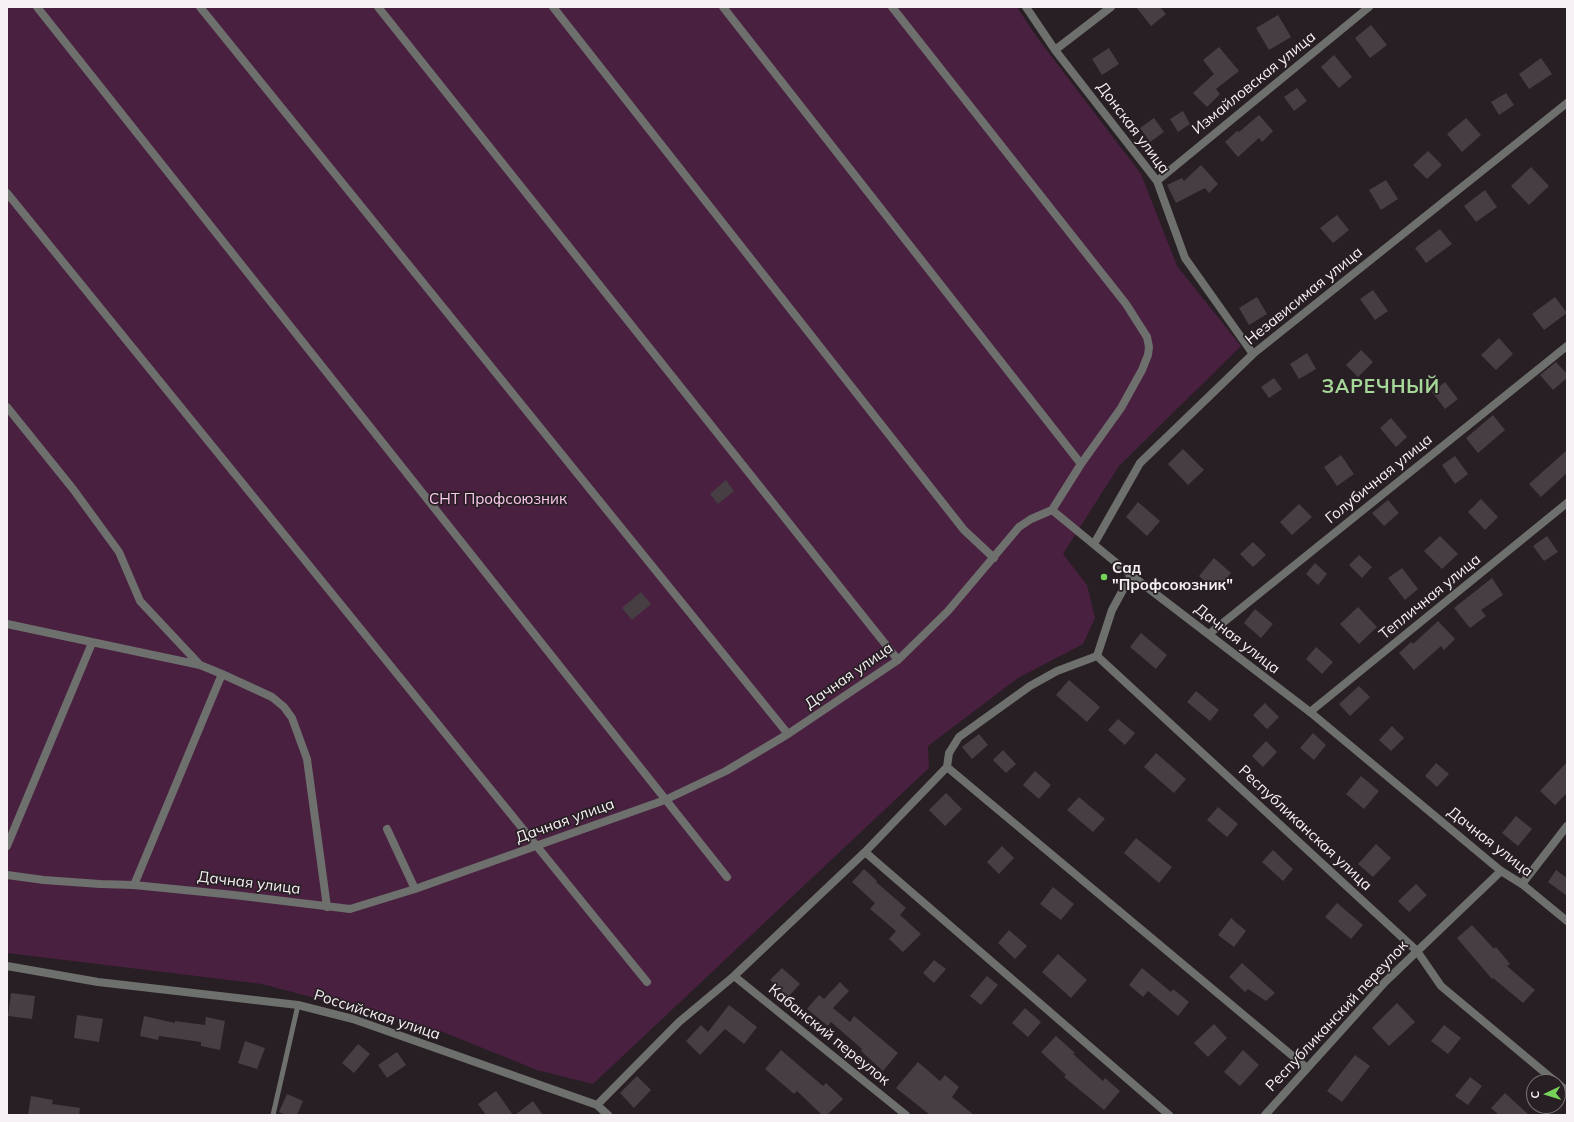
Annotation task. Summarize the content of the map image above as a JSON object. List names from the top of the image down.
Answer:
{
  "streets": {
    "street": [
      "Измайловская улица",
      "Донская улица",
      "Независимая улица",
      "Голубичная улица",
      "Тепличная улица",
      "Дачная улица",
      "Республиканская улица",
      "Российская улица",
      "Республиканский переулок",
      "Кабанский переулок"
    ]
  },
  "crossings": [
    ["Измайловская улица", "Донская улица"],
    ["Донская улица", "Независимая улица"],
    ["Независимая улица", "Дачная улица"],
    ["Голубичная улица", "Дачная улица"],
    ["Тепличная улица", "Дачная улица"],
    ["Дачная улица", "Республиканский переулок"],
    ["Республиканская улица", "Республиканский переулок"]
  ],
  "districts": ["ЗАРЕЧНЫЙ"],
  "parks": ["СНТ Профсоюзник"],
  "places": ["Сад \"Профсоюзник\""],
  "north": "left"
}
